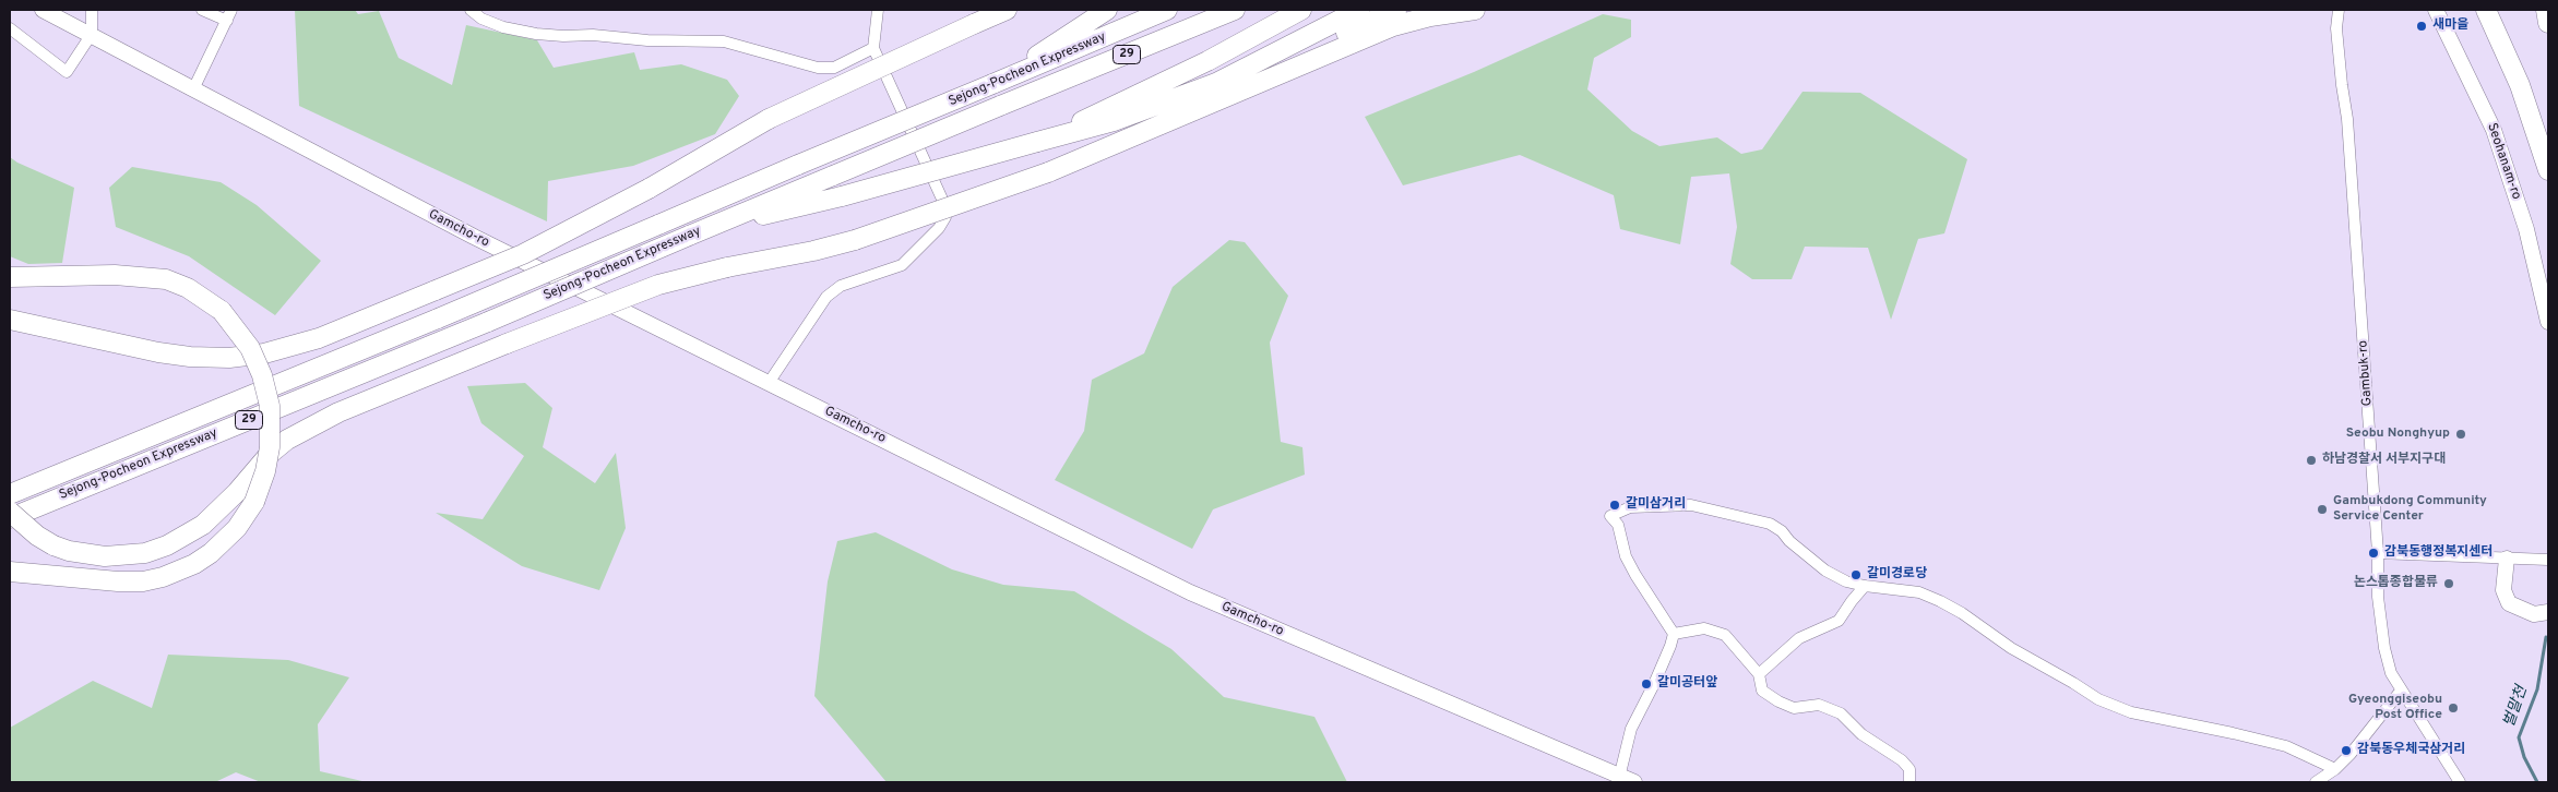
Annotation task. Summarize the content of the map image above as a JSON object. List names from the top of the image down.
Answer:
{
  "streets": {
    "highway": ["29", "Sejong-Pocheon Expressway"],
    "main road": ["Seohanam-ro", "Gamcho-ro"],
    "street": ["Gambuk-ro"]
  },
  "water": ["벌말천"],
  "places": [
    "새마을",
    "Seobu Nonghyup",
    "하남경찰서 서부지구대",
    "갈미삼거리",
    "Gambukdong Community Service Center",
    "감북동행정복지센터",
    "갈미경로당",
    "논스톱종합물류",
    "갈미공터앞",
    "Gyeonggiseobu Post Office",
    "감북동우체국삼거리"
  ]
}
